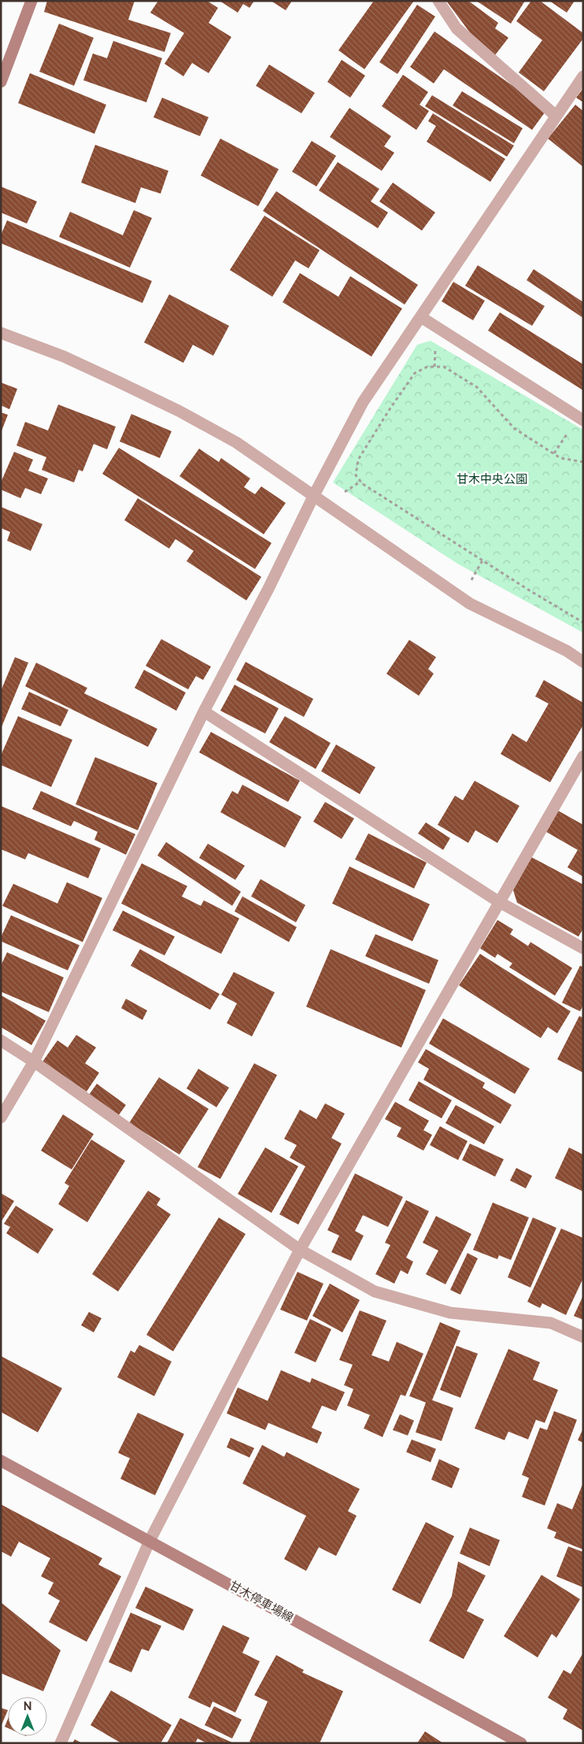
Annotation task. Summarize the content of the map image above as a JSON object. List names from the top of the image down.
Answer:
{
  "streets": {
    "main road": ["甘木停車場線"]
  },
  "parks": ["甘木中央公園"],
  "north": "top"
}
